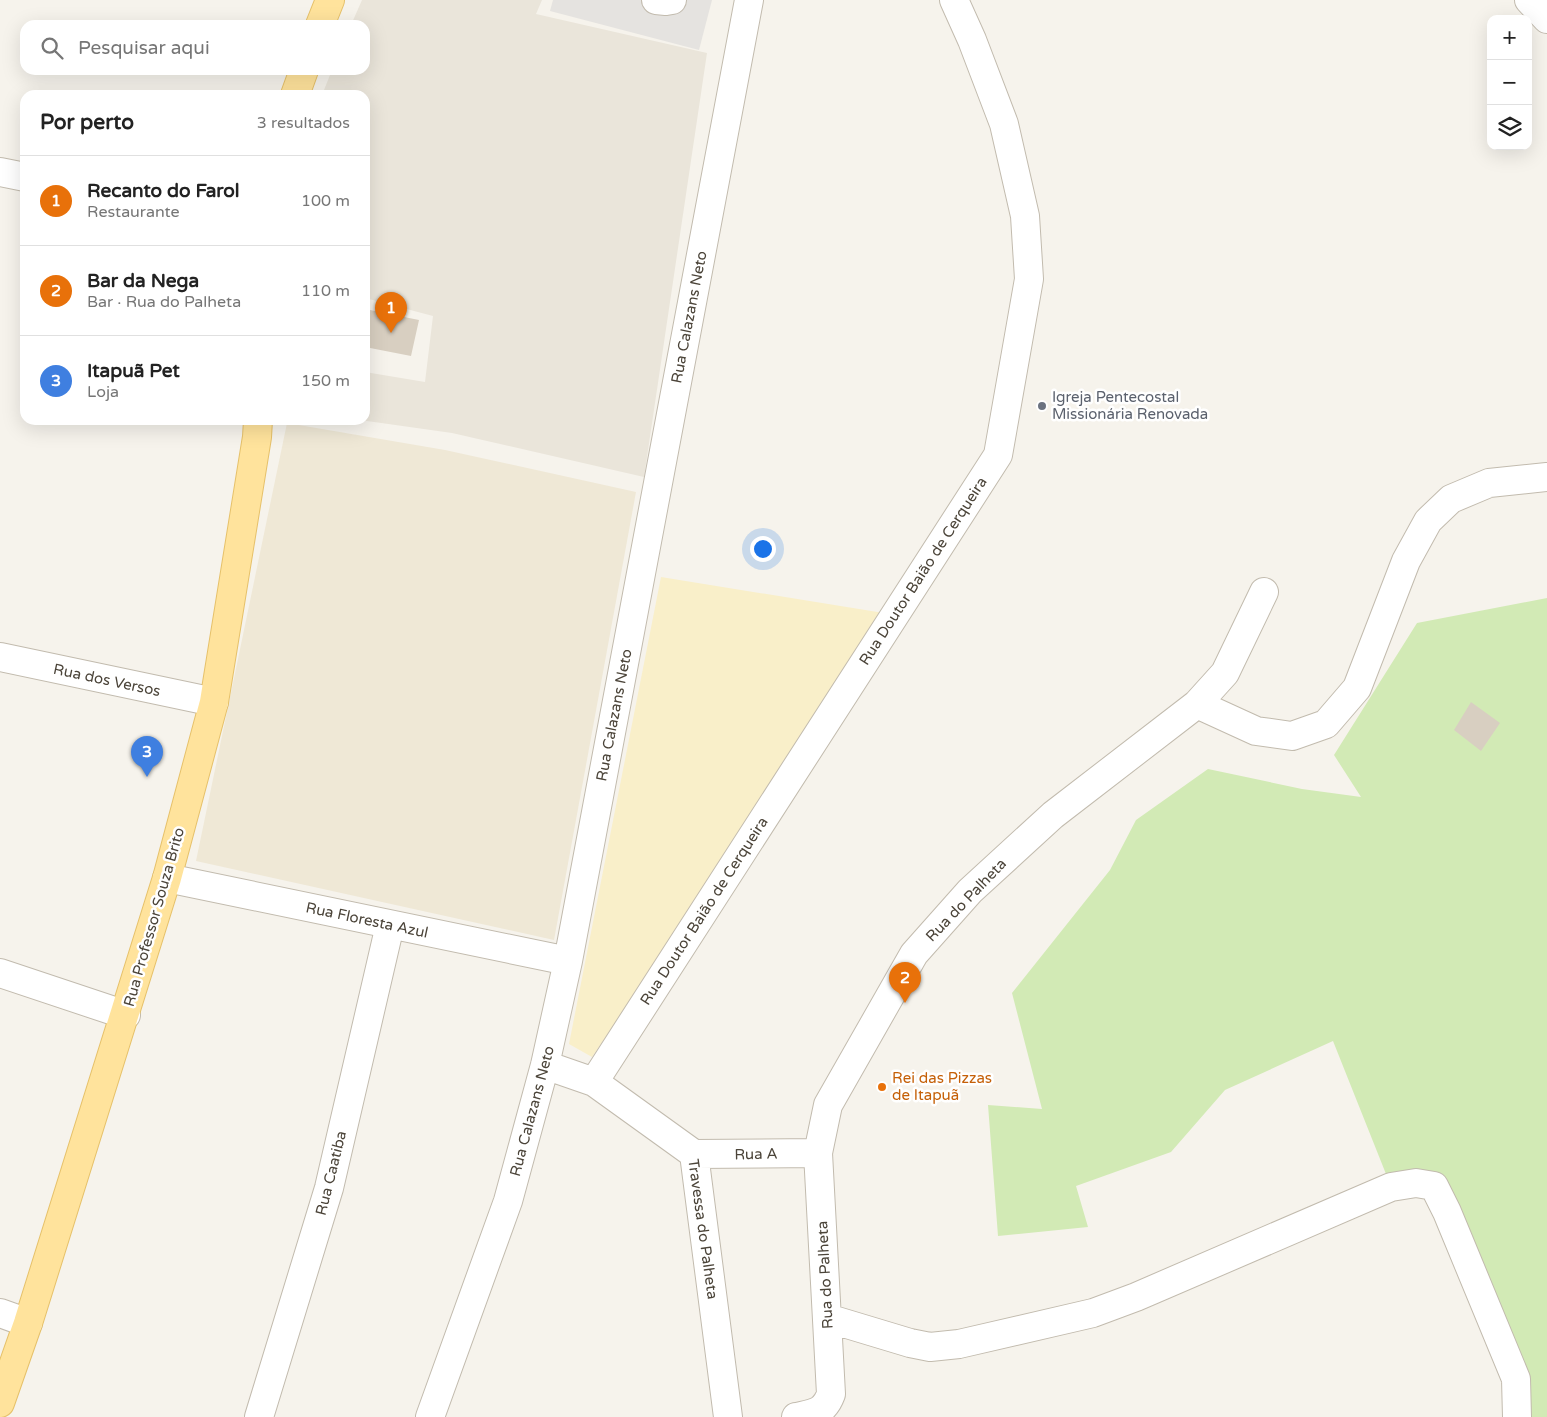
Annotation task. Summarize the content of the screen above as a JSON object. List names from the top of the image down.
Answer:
{
  "streets": {
    "main road": ["Rua Professor Souza Brito"],
    "street": [
      "Rua Calazans Neto",
      "Rua Doutor Baião de Cerqueira",
      "Rua dos Versos",
      "Rua do Palheta",
      "Rua Floresta Azul",
      "Rua A",
      "Rua Caatiba",
      "Travessa do Palheta"
    ]
  },
  "crossings": [
    ["Rua Calazans Neto", "Rua Floresta Azul"],
    ["Rua Calazans Neto", "Travessa do Palheta"],
    ["Rua Doutor Baião de Cerqueira", "Travessa do Palheta"],
    ["Rua dos Versos", "Rua Professor Souza Brito"],
    ["Rua do Palheta", "Rua A"],
    ["Rua Professor Souza Brito", "Rua Floresta Azul"],
    ["Rua Floresta Azul", "Rua Caatiba"],
    ["Rua A", "Travessa do Palheta"]
  ],
  "places": ["Igreja Pentecostal Missionária Renovada", "Rei das Pizzas de Itapuã"],
  "page": {
    "map_buttons": ["+", "−"],
    "search": "Pesquisar aqui",
    "heading": ["Por perto", "3 resultados"],
    "list": [
      {
        "mark": "1",
        "name": "Recanto do Farol",
        "note": "Restaurante",
        "value": "100 m"
      },
      {
        "mark": "2",
        "name": "Bar da Nega",
        "note": "Bar · Rua do Palheta",
        "value": "110 m"
      },
      {
        "mark": "3",
        "name": "Itapuã Pet",
        "note": "Loja",
        "value": "150 m"
      }
    ],
    "pins": ["1", "3", "2"]
  }
}
